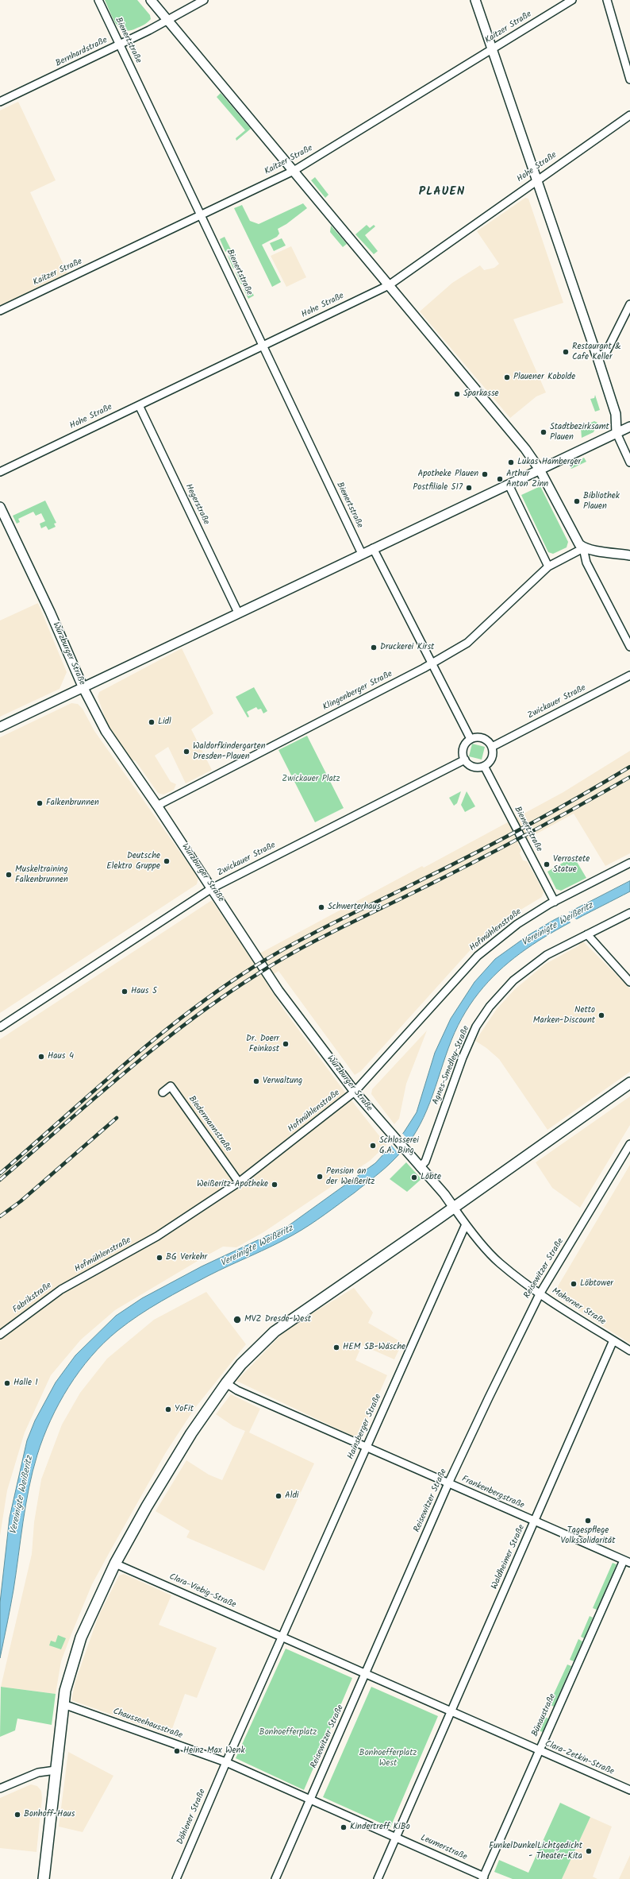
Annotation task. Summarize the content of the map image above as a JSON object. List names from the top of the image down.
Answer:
{
  "streets": {
    "street": [
      "Kaitzer Straße",
      "Bienertstraße",
      "Bernhardstraße",
      "Hohe Straße",
      "Hegerstraße",
      "Würzburger Straße",
      "Klingenberger Straße",
      "Zwickauer Straße",
      "Hofmühlenstraße",
      "Agnes-Smedley-Straße",
      "Biedermannstraße",
      "Reisewitzer Straße",
      "Fabrikstraße",
      "Mohorner Straße",
      "Hainsberger Straße",
      "Frankenbergstraße",
      "Waldheimer Straße",
      "Clara-Viebig-Straße",
      "Bünaustraße",
      "Chausseehausstraße",
      "Clara-Zetkin-Straße",
      "Döhlener Straße",
      "Leumerstraße"
    ]
  },
  "crossings": [
    ["Kaitzer Straße", "Bienertstraße"],
    ["Bienertstraße", "Bernhardstraße"],
    ["Bienertstraße", "Hohe Straße"],
    ["Bienertstraße", "Zwickauer Straße"],
    ["Bienertstraße", "Hofmühlenstraße"],
    ["Hohe Straße", "Hegerstraße"],
    ["Würzburger Straße", "Klingenberger Straße"],
    ["Würzburger Straße", "Zwickauer Straße"],
    ["Würzburger Straße", "Hofmühlenstraße"],
    ["Würzburger Straße", "Agnes-Smedley-Straße"],
    ["Würzburger Straße", "Mohorner Straße"],
    ["Hofmühlenstraße", "Biedermannstraße"],
    ["Hofmühlenstraße", "Fabrikstraße"],
    ["Reisewitzer Straße", "Mohorner Straße"],
    ["Reisewitzer Straße", "Frankenbergstraße"],
    ["Mohorner Straße", "Hainsberger Straße"],
    ["Mohorner Straße", "Waldheimer Straße"],
    ["Hainsberger Straße", "Frankenbergstraße"],
    ["Hainsberger Straße", "Clara-Viebig-Straße"],
    ["Frankenbergstraße", "Waldheimer Straße"],
    ["Frankenbergstraße", "Bünaustraße"],
    ["Waldheimer Straße", "Clara-Zetkin-Straße"],
    ["Bünaustraße", "Clara-Zetkin-Straße"],
    ["Bünaustraße", "Leumerstraße"],
    ["Chausseehausstraße", "Döhlener Straße"]
  ],
  "districts": ["PLAUEN"],
  "water": ["Vereinigte Weißeritz"],
  "parks": ["Zwickauer Platz", "Bonhoefferplatz", "Bonhoefferplatz West"],
  "places": [
    "Restaurant & Cafe Keller",
    "Plauener Kobolde",
    "Sparkasse",
    "Stadtbezirksamt Plauen",
    "Lukas Hamberger",
    "Apotheke Plauen",
    "Arthur Anton Zinn",
    "Postfiliale 517",
    "Bibliothek Plauen",
    "Druckerei Kirst",
    "Lidl",
    "Waldorfkindergarten Dresden-Plauen",
    "Falkenbrunnen",
    "Deutsche Elektro Gruppe",
    "Verrostete Statue",
    "Muskeltraining Falkenbrunnen",
    "Schwerterhaus",
    "Haus 5",
    "Netto Marken-Discount",
    "Dr. Doerr Feinkost",
    "Haus 4",
    "Verwaltung",
    "Schlosserei G.A. Bing",
    "Pension an der Weißeritz",
    "Löbte",
    "Weißeritz-Apotheke",
    "BG Verkehr",
    "Löbtower",
    "MVZ Dresde-West",
    "HEM SB-Wäsche",
    "Halle 1",
    "YoFit",
    "Aldi",
    "Tagespflege Volkssolidarität",
    "Heinz Max Wenk",
    "Bonhoff-Haus",
    "Kindertreff KiBo",
    "FunkelDunkelLichtgedicht - Theater-Kita"
  ]
}
